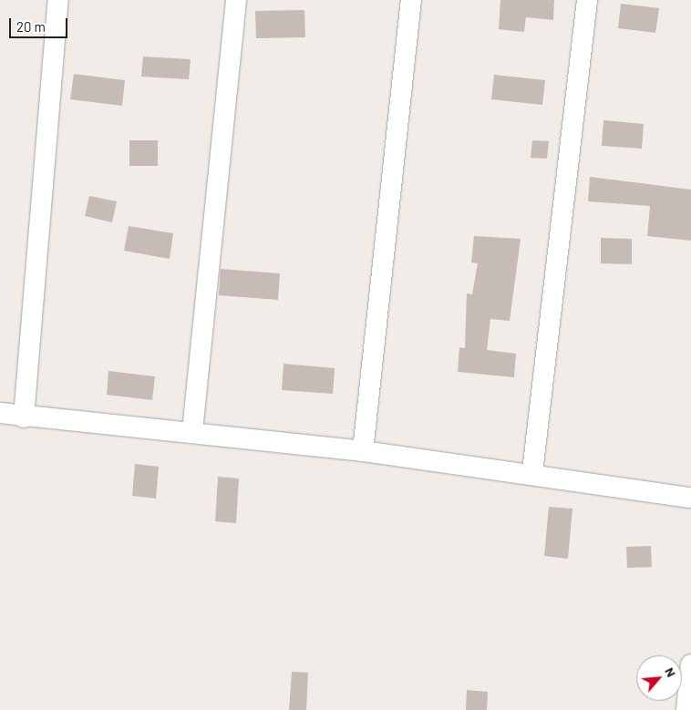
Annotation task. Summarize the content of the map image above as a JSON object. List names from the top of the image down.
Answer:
{
  "scale_bar": "20 m",
  "north": "top right"
}
